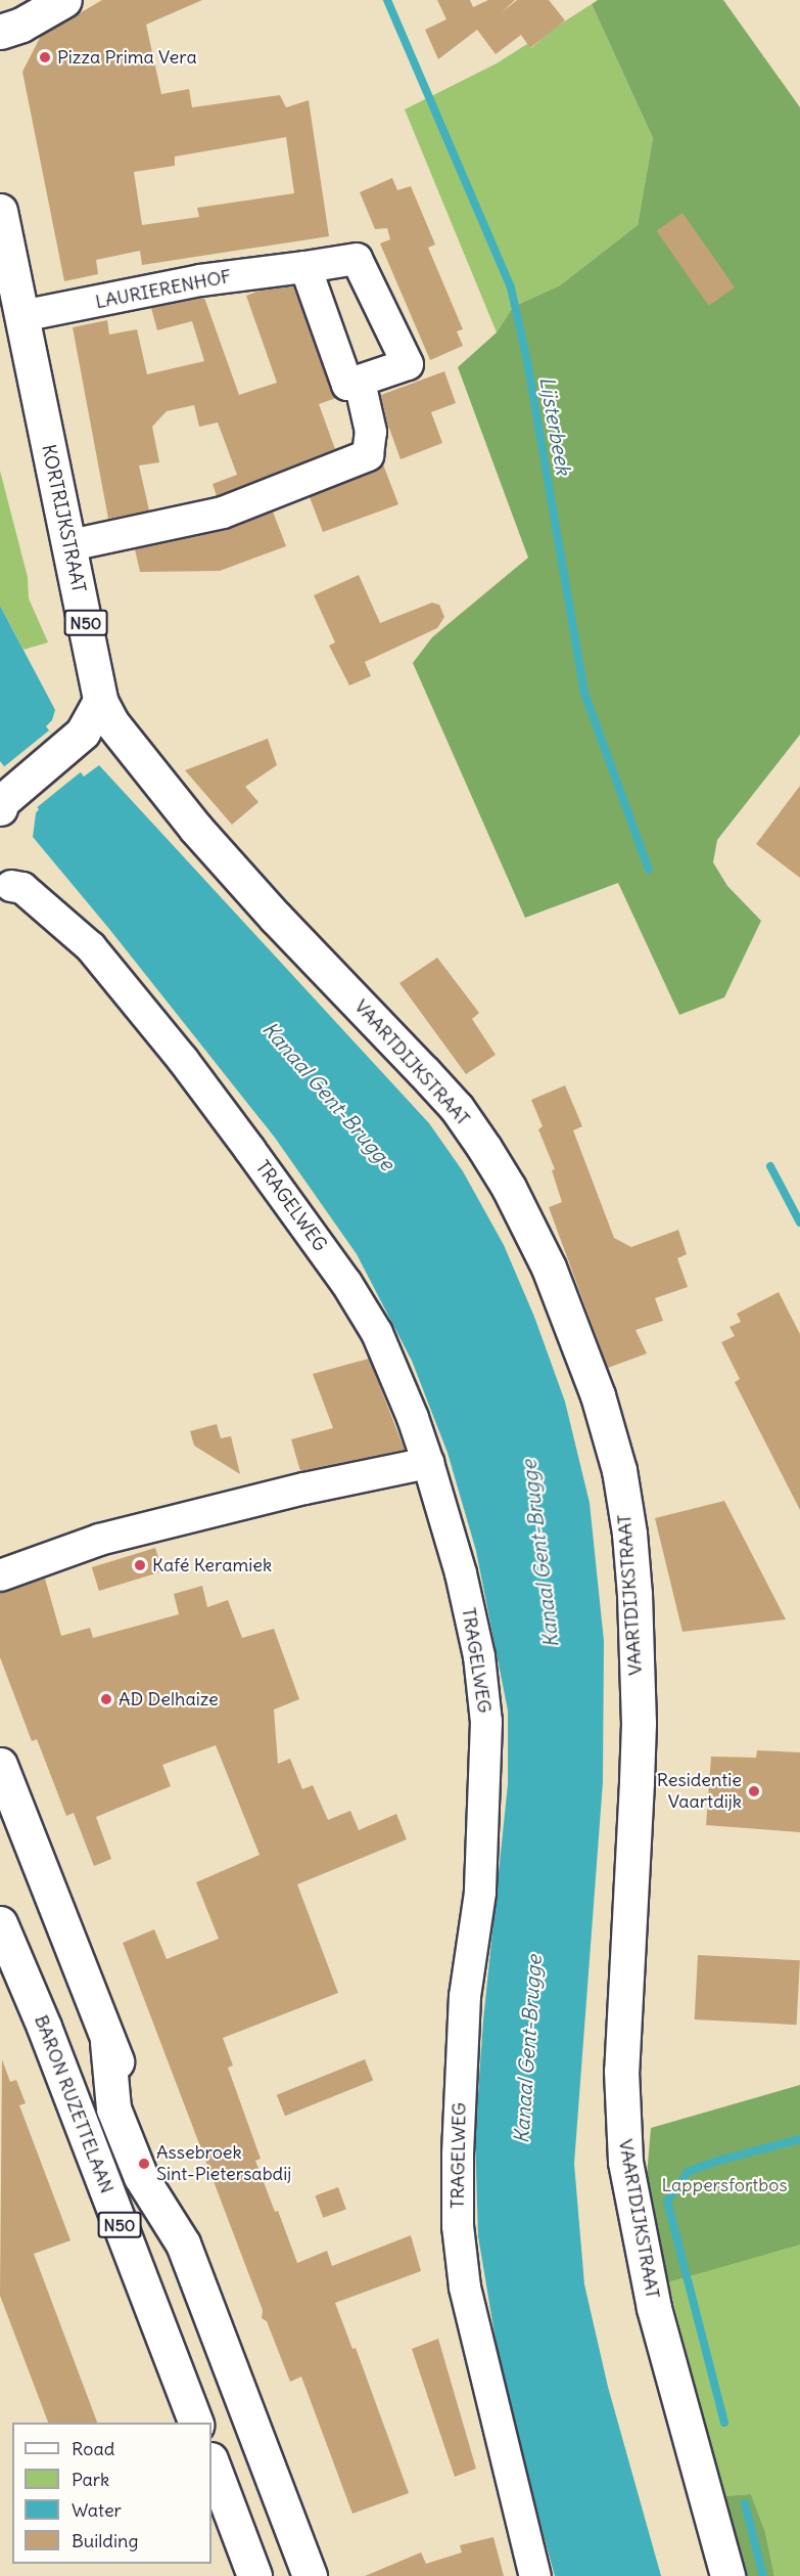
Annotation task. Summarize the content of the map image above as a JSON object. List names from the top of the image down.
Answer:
{
  "streets": {
    "main road": [
      "KORTRIJKSTRAAT",
      "N50",
      "VAARTDIJKSTRAAT",
      "BARON RUZETTELAAN"
    ],
    "street": ["LAURIERENHOF", "TRAGELWEG"]
  },
  "crossings": [
    ["LAURIERENHOF", "KORTRIJKSTRAAT"],
    ["LAURIERENHOF", "N50"],
    ["KORTRIJKSTRAAT", "N50"],
    ["KORTRIJKSTRAAT", "VAARTDIJKSTRAAT"]
  ],
  "water": ["Lijsterbeek", "Kanaal Gent-Brugge"],
  "parks": ["Lappersfortbos"],
  "places": [
    "Pizza Prima Vera",
    "Kafé Keramiek",
    "AD Delhaize",
    "Residentie Vaartdijk",
    "Assebroek Sint-Pietersabdij"
  ],
  "legend": [
    "Road",
    "Park",
    "Water",
    "Building"
  ]
}
